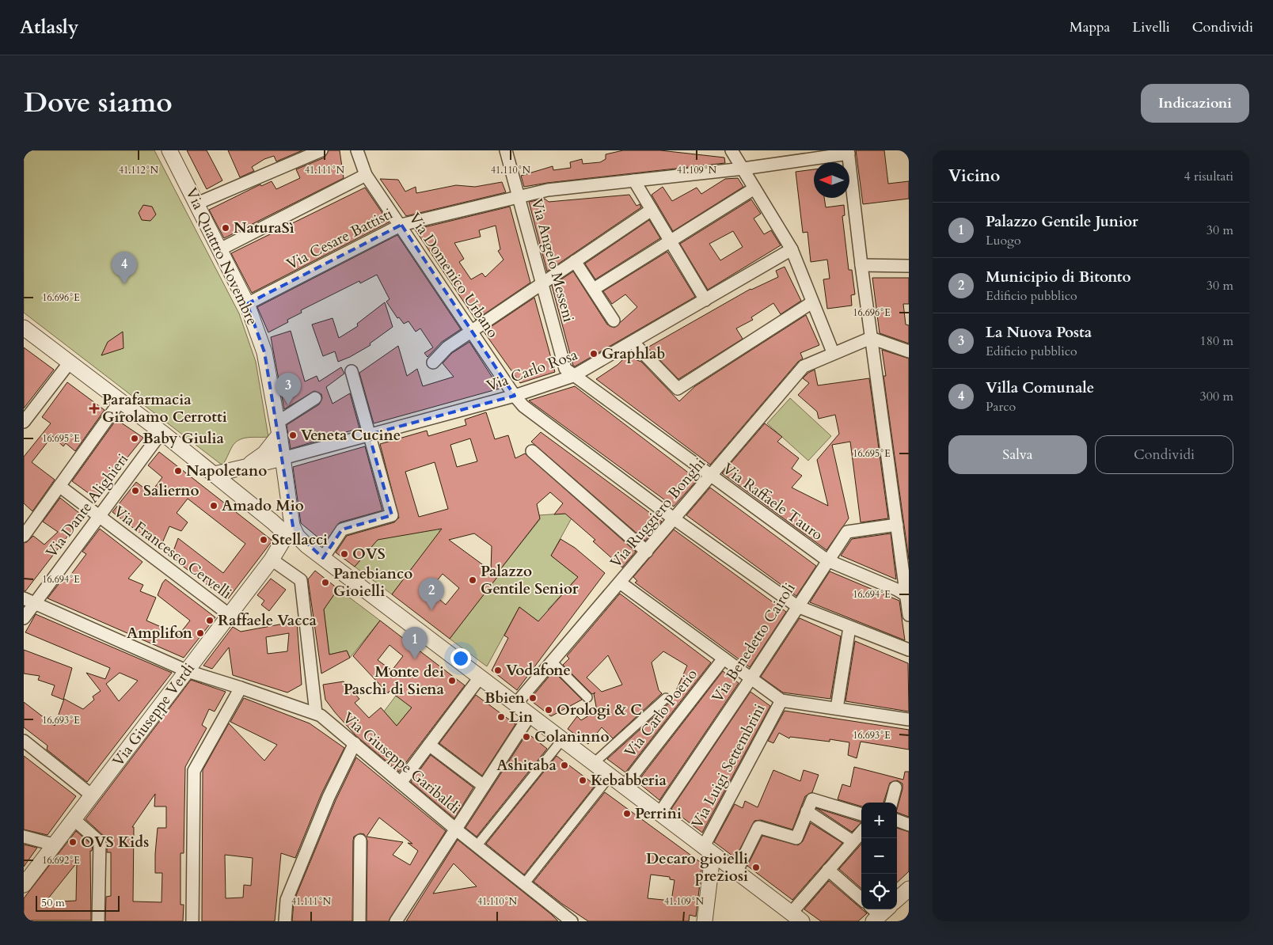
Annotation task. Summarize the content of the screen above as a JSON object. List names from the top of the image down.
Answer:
{
  "streets": {
    "street": [
      "Via Cesare Battisti",
      "Via Quattro Novembre",
      "Via Angelo Messeni",
      "Via Domenico Urbano",
      "Via Carlo Rosa",
      "Via Raffaele Tauro",
      "Via Dante Alighieri",
      "Via Ruggiero Bonghi",
      "Via Francesco Cervelli",
      "Via Benedetto Cairoli",
      "Via Carlo Poerio",
      "Via Giuseppe Verdi",
      "Via Giuseppe Garibaldi",
      "Via Luigi Settembrini"
    ]
  },
  "crossings": [
    ["Via Cesare Battisti", "Via Quattro Novembre"],
    ["Via Cesare Battisti", "Via Angelo Messeni"],
    ["Via Cesare Battisti", "Via Domenico Urbano"],
    ["Via Quattro Novembre", "Via Carlo Rosa"],
    ["Via Angelo Messeni", "Via Carlo Rosa"],
    ["Via Angelo Messeni", "Via Raffaele Tauro"],
    ["Via Domenico Urbano", "Via Carlo Rosa"],
    ["Via Domenico Urbano", "Via Ruggiero Bonghi"],
    ["Via Domenico Urbano", "Via Benedetto Cairoli"],
    ["Via Carlo Rosa", "Via Raffaele Tauro"],
    ["Via Raffaele Tauro", "Via Ruggiero Bonghi"],
    ["Via Raffaele Tauro", "Via Benedetto Cairoli"],
    ["Via Dante Alighieri", "Via Francesco Cervelli"],
    ["Via Dante Alighieri", "Via Giuseppe Garibaldi"],
    ["Via Francesco Cervelli", "Via Giuseppe Verdi"],
    ["Via Giuseppe Verdi", "Via Giuseppe Garibaldi"]
  ],
  "places": {
    "other": [
      "NaturaSì",
      "Graphlab",
      "Veneta Cucine",
      "Baby Giulia",
      "Napoletano",
      "Salierno",
      "Amado Mio",
      "Stellacci",
      "OVS",
      "Palazzo Gentile Senior",
      "Panebianco Gioielli",
      "Raffaele Vacca",
      "Amplifon",
      "Vodafone",
      "Monte dei Paschi di Siena",
      "Bbien",
      "Orologi & C",
      "Lin",
      "Colaninno",
      "Ashitaba",
      "Kebabberia",
      "Perrini",
      "OVS Kids",
      "Decaro gioielli preziosi"
    ],
    "health": ["Parafarmacia Girolamo Cerrotti"]
  },
  "scale_bar": "50 m",
  "north": "left",
  "page": {
    "header": "Atlasly",
    "nav": ["Mappa", "Livelli", "Condividi"],
    "title": "Dove siamo",
    "buttons": [
      "Indicazioni",
      ["Salva", "Condividi"]
    ],
    "heading": ["Vicino", "4 risultati"],
    "list": [
      {
        "mark": "1",
        "name": "Palazzo Gentile Junior",
        "note": "Luogo",
        "value": "30 m"
      },
      {
        "mark": "2",
        "name": "Municipio di Bitonto",
        "note": "Edificio pubblico",
        "value": "30 m"
      },
      {
        "mark": "3",
        "name": "La Nuova Posta",
        "note": "Edificio pubblico",
        "value": "180 m"
      },
      {
        "mark": "4",
        "name": "Villa Comunale",
        "note": "Parco",
        "value": "300 m"
      }
    ],
    "pins": [
      "4",
      "3",
      "2",
      "1"
    ],
    "map_buttons": ["+", "−"],
    "scale": "50 m"
  },
  "coordinates": [
    "41.112°N",
    "41.111°N",
    "41.110°N",
    "41.109°N",
    "16.696°E",
    "16.695°E",
    "16.694°E",
    "16.693°E",
    "16.692°E"
  ]
}
